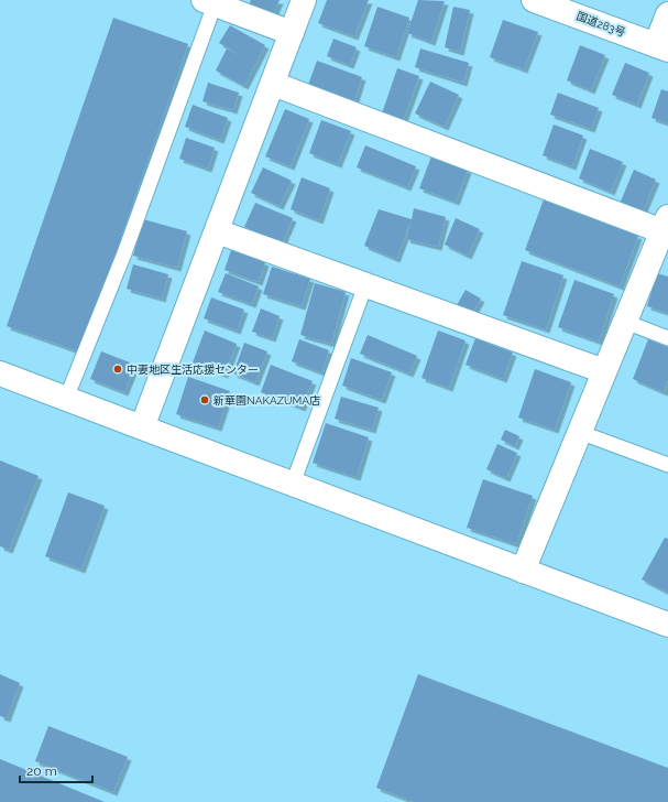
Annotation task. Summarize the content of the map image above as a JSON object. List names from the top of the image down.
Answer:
{
  "streets": {
    "main road": ["国道283号"]
  },
  "places": ["中妻地区生活応援センター", "新華園NAKAZUMA店"],
  "scale_bar": "20 m"
}
